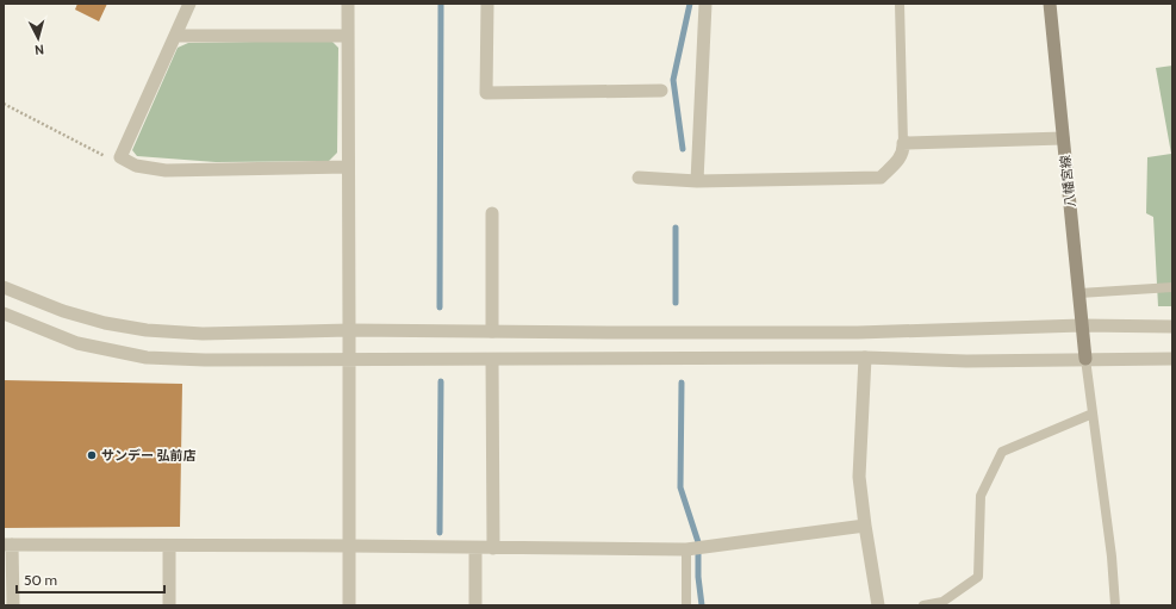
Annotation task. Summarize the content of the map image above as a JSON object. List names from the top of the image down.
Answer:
{
  "streets": {
    "main road": ["八幡宮線"]
  },
  "places": ["サンデー 弘前店"],
  "scale_bar": "50 m",
  "north": "bottom"
}
